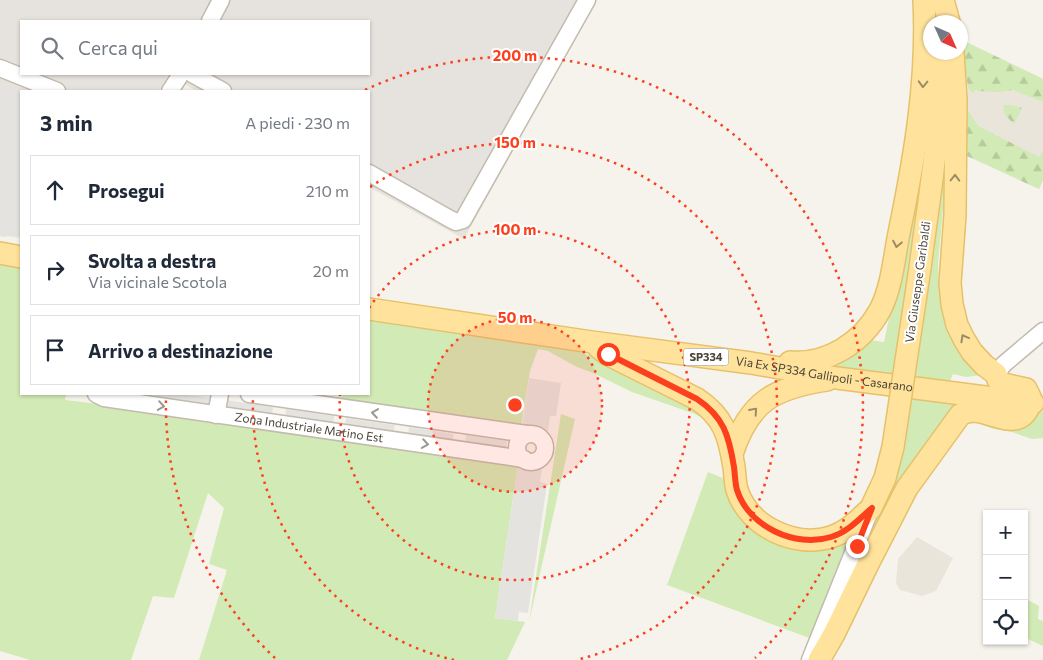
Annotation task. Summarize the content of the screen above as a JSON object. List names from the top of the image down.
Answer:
{
  "streets": {
    "main road": ["Via Giuseppe Garibaldi", "SP334", "Via Ex SP334 Gallipoli - Casarano"],
    "street": ["Zona Industriale Matino Est"]
  },
  "north": "bottom right",
  "page": {
    "search": "Cerca qui",
    "heading": ["3 min", "A piedi · 230 m"],
    "list": [
      ["Prosegui", "210 m"],
      ["Svolta a destra", "Via vicinale Scotola", "20 m"],
      "Arrivo a destinazione"
    ],
    "map_buttons": ["+", "−"]
  },
  "rings": [
    "200 m",
    "150 m",
    "100 m",
    "50 m"
  ]
}
